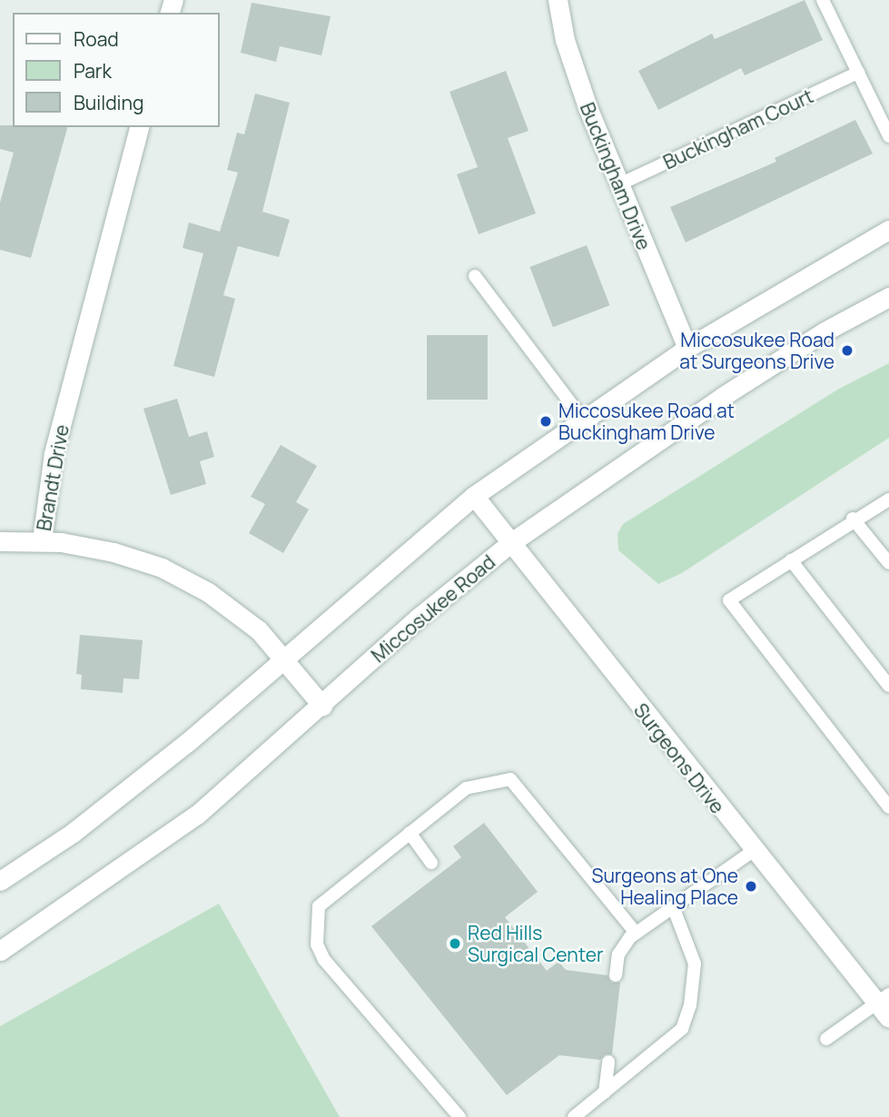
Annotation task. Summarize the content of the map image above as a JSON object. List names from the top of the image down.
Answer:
{
  "streets": {
    "street": [
      "Buckingham Drive",
      "Brandt Drive",
      "Miccosukee Road",
      "Surgeons Drive"
    ],
    "lane": ["Buckingham Court"]
  },
  "crossings": [
    ["Buckingham Court", "Buckingham Drive"],
    ["Brandt Drive", "Miccosukee Road"],
    ["Miccosukee Road", "Surgeons Drive"]
  ],
  "places": [
    "Miccosukee Road at Surgeons Drive",
    "Miccosukee Road at Buckingham Drive",
    "Surgeons at One Healing Place",
    "Red Hills Surgical Center"
  ],
  "legend": ["Road", "Park", "Building"]
}
